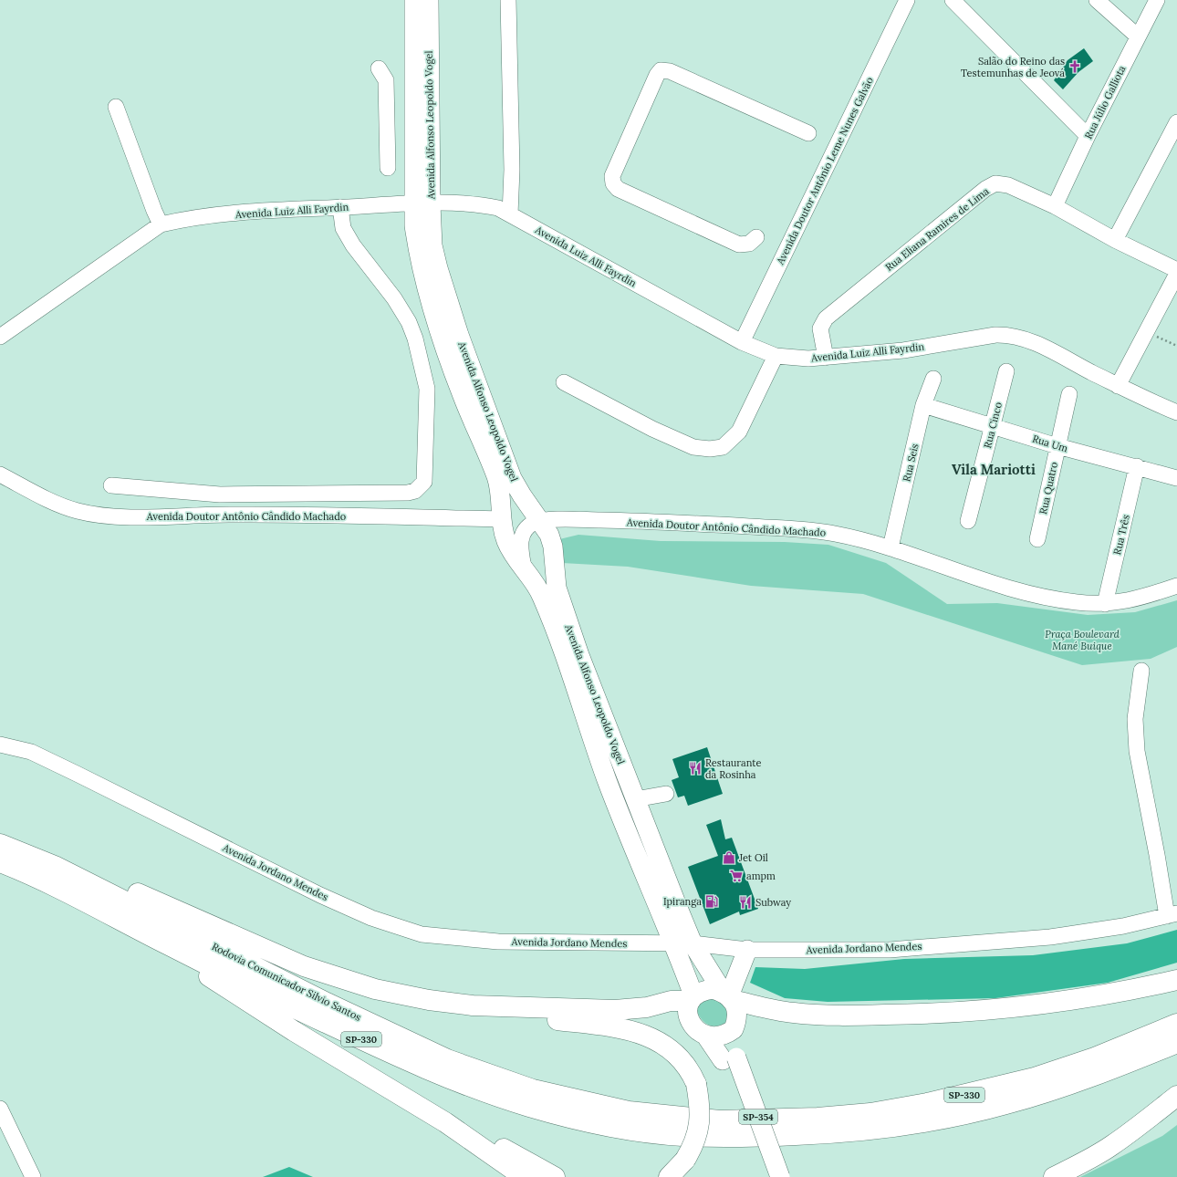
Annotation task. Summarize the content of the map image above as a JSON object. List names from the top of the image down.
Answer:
{
  "streets": {
    "highway": ["Rodovia Comunicador Silvio Santos", "SP-330"],
    "main road": ["Avenida Alfonso Leopoldo Vogel", "SP-354"],
    "street": [
      "Rua Júlio Galliota",
      "Avenida Doutor Antônio Leme Nunes Galvão",
      "Avenida Luiz Alli Fayrdin",
      "Rua Eliana Ramires de Lima",
      "Rua Cinco",
      "Rua Um",
      "Rua Seis",
      "Rua Quatro",
      "Avenida Doutor Antônio Cândido Machado",
      "Rua Três",
      "Avenida Jordano Mendes"
    ]
  },
  "crossings": [
    ["Rua Júlio Galliota", "Rua Eliana Ramires de Lima"],
    ["Avenida Alfonso Leopoldo Vogel", "Avenida Luiz Alli Fayrdin"],
    ["Avenida Alfonso Leopoldo Vogel", "Avenida Doutor Antônio Cândido Machado"],
    ["Avenida Alfonso Leopoldo Vogel", "Avenida Jordano Mendes"],
    ["Avenida Alfonso Leopoldo Vogel", "SP-354"],
    ["Avenida Doutor Antônio Leme Nunes Galvão", "Avenida Luiz Alli Fayrdin"],
    ["Avenida Luiz Alli Fayrdin", "Rua Eliana Ramires de Lima"],
    ["Rua Cinco", "Rua Um"],
    ["Rua Um", "Rua Seis"],
    ["Rua Um", "Rua Quatro"],
    ["Rua Um", "Rua Três"],
    ["Rua Seis", "Avenida Doutor Antônio Cândido Machado"],
    ["Avenida Doutor Antônio Cândido Machado", "Rua Três"],
    ["Avenida Jordano Mendes", "SP-354"]
  ],
  "districts": ["Vila Mariotti"],
  "parks": ["Praça Boulevard Mané Buique"],
  "places": {
    "church": ["Salão do Reino das Testemunhas de Jeová"],
    "restaurant": ["Restaurante da Rosinha", "Subway"],
    "shop": ["Jet Oil"],
    "supermarket": ["ampm"],
    "fuel station": ["Ipiranga"]
  }
}
